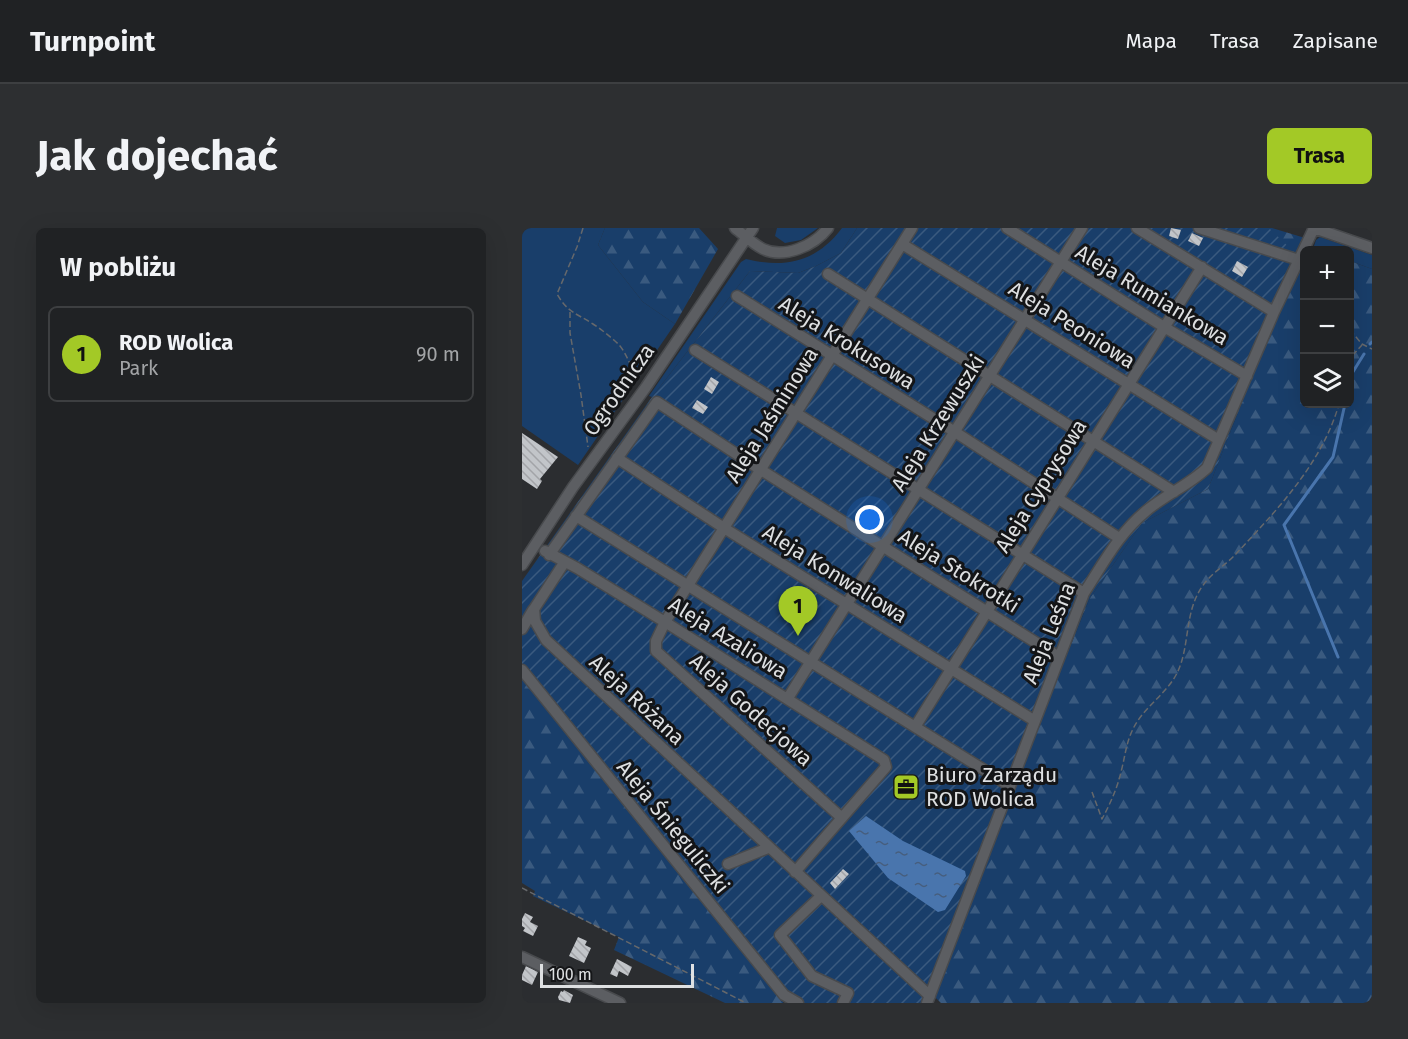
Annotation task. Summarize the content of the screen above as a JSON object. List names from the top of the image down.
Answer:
{
  "streets": {
    "street": [
      "Aleja Rumiankowa",
      "Aleja Peoniowa",
      "Aleja Krokusowa",
      "Ogrodnicza",
      "Aleja Jaśminowa",
      "Aleja Krzewuszki",
      "Aleja Cyprysowa",
      "Aleja Stokrotki",
      "Aleja Konwaliowa",
      "Aleja Leśna",
      "Aleja Azaliowa",
      "Aleja Różana",
      "Aleja Godecjowa",
      "Aleja Śnieguliczki"
    ]
  },
  "crossings": [
    ["Aleja Rumiankowa", "Aleja Krzewuszki"],
    ["Aleja Rumiankowa", "Aleja Cyprysowa"],
    ["Aleja Rumiankowa", "Aleja Leśna"],
    ["Aleja Peoniowa", "Aleja Jaśminowa"],
    ["Aleja Peoniowa", "Aleja Krzewuszki"],
    ["Aleja Peoniowa", "Aleja Cyprysowa"],
    ["Aleja Peoniowa", "Aleja Leśna"],
    ["Aleja Krokusowa", "Aleja Jaśminowa"],
    ["Aleja Krokusowa", "Aleja Krzewuszki"],
    ["Aleja Krokusowa", "Aleja Cyprysowa"],
    ["Aleja Krokusowa", "Aleja Leśna"],
    ["Aleja Jaśminowa", "Aleja Stokrotki"],
    ["Aleja Jaśminowa", "Aleja Konwaliowa"],
    ["Aleja Jaśminowa", "Aleja Azaliowa"],
    ["Aleja Jaśminowa", "Aleja Godecjowa"],
    ["Aleja Krzewuszki", "Aleja Stokrotki"],
    ["Aleja Krzewuszki", "Aleja Konwaliowa"],
    ["Aleja Krzewuszki", "Aleja Azaliowa"],
    ["Aleja Cyprysowa", "Aleja Stokrotki"],
    ["Aleja Cyprysowa", "Aleja Konwaliowa"],
    ["Aleja Stokrotki", "Aleja Konwaliowa"],
    ["Aleja Stokrotki", "Aleja Leśna"],
    ["Aleja Konwaliowa", "Aleja Leśna"],
    ["Aleja Leśna", "Aleja Różana"],
    ["Aleja Azaliowa", "Aleja Godecjowa"]
  ],
  "places": {
    "office": ["Biuro Zarządu ROD Wolica"]
  },
  "scale_bar": "100 m",
  "page": {
    "header": "Turnpoint",
    "nav": ["Mapa", "Trasa", "Zapisane"],
    "buttons": "Trasa",
    "title": "Jak dojechać",
    "heading": "W pobliżu",
    "map_buttons": ["+", "−"],
    "list": [
      {
        "mark": "1",
        "name": "ROD Wolica",
        "note": "Park",
        "value": "90 m"
      }
    ],
    "pins": "1",
    "scale": "100 m"
  }
}
